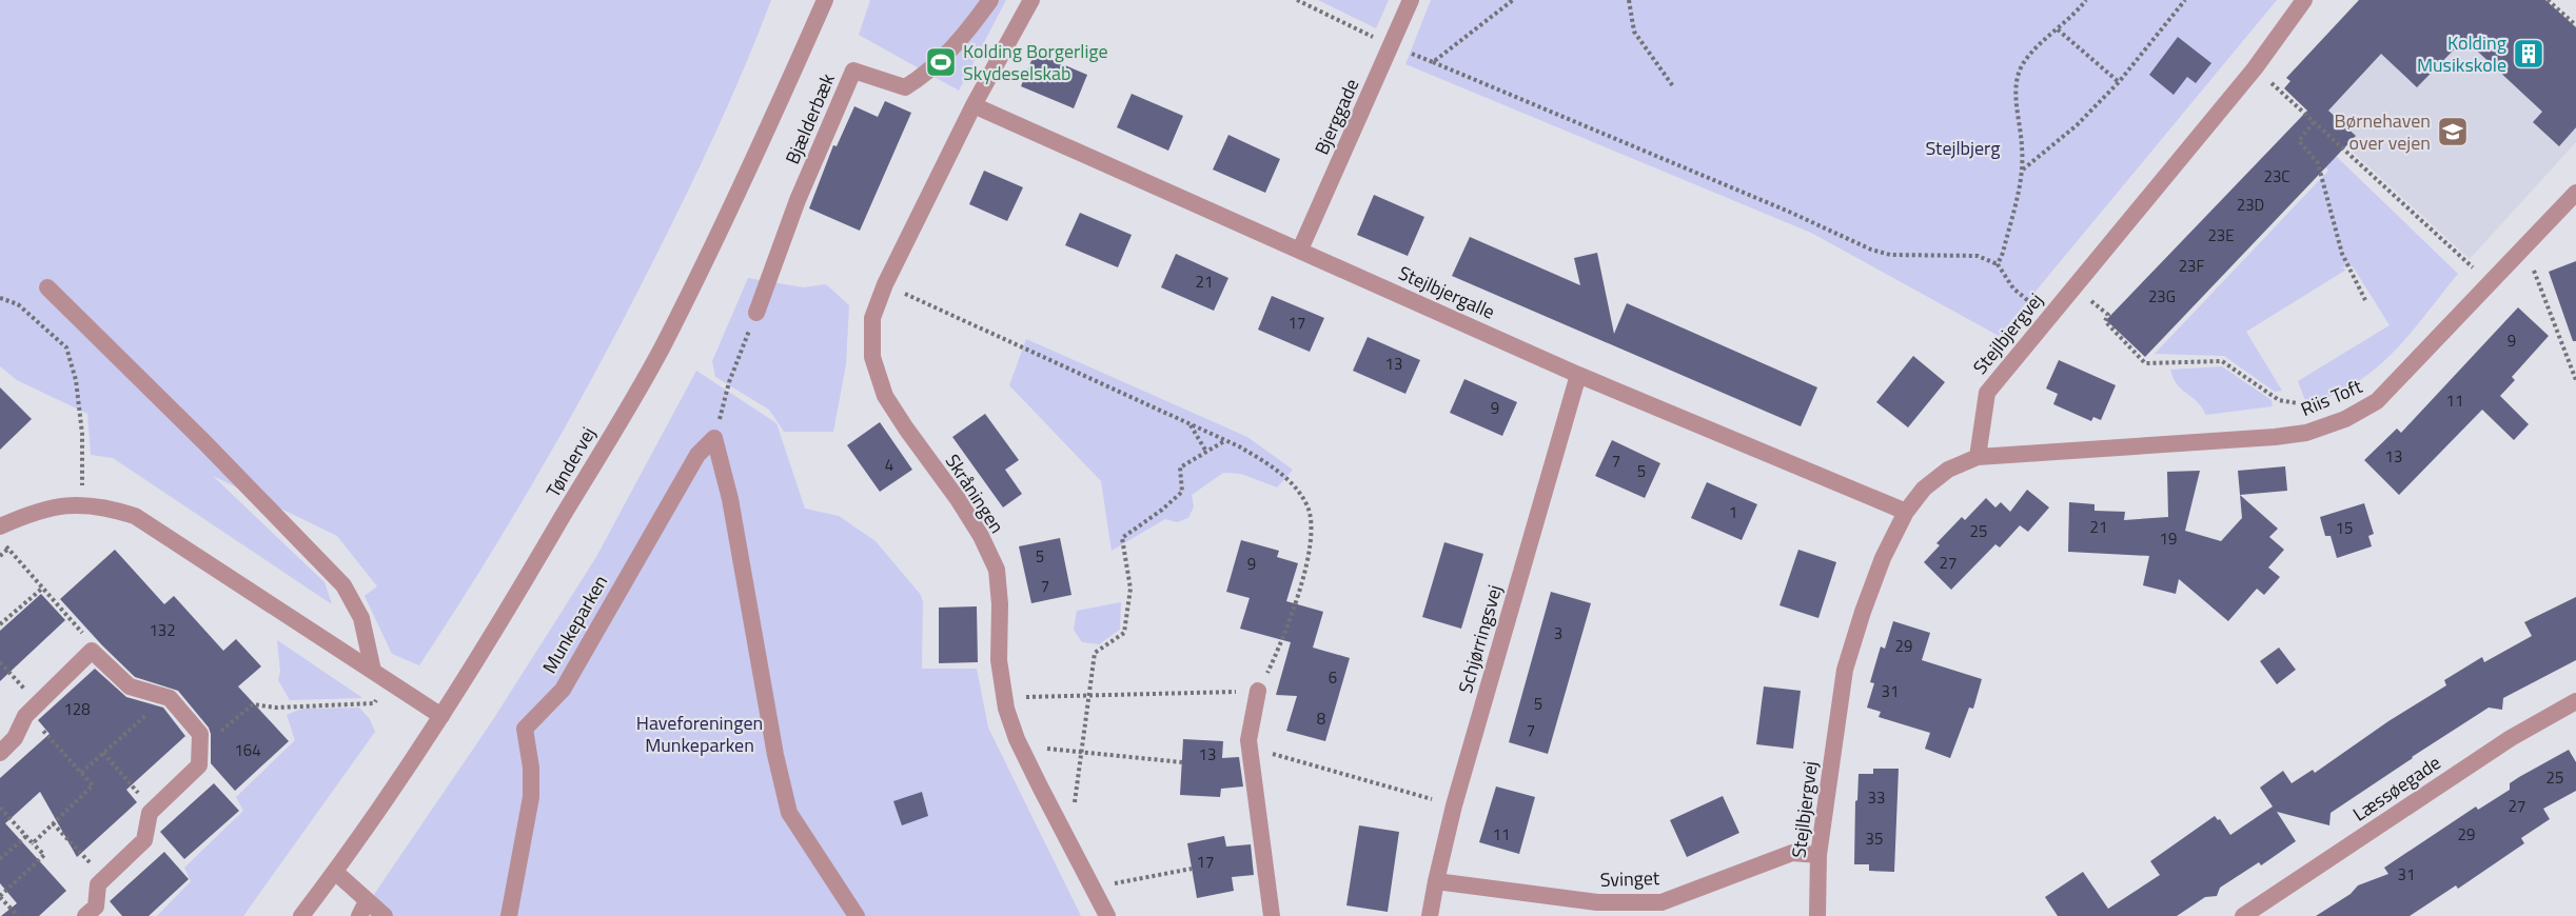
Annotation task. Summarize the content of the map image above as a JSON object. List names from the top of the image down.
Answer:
{
  "streets": {
    "street": [
      "Bjerggade",
      "Bjælderbæk",
      "Stejlbjergalle",
      "Stejlbjergvej",
      "Riis Toft",
      "Tøndervej",
      "Skråningen",
      "Munkeparken",
      "Schjørringsvej",
      "Læssøegade",
      "Svinget"
    ]
  },
  "crossings": [
    ["Bjerggade", "Stejlbjergalle"],
    ["Stejlbjergalle", "Stejlbjergvej"],
    ["Stejlbjergalle", "Skråningen"],
    ["Stejlbjergalle", "Schjørringsvej"],
    ["Stejlbjergvej", "Riis Toft"],
    ["Stejlbjergvej", "Svinget"],
    ["Schjørringsvej", "Svinget"]
  ],
  "parks": ["Stejlbjerg", "Haveforeningen Munkeparken"],
  "places": {
    "building": ["Kolding Musikskole"],
    "sports": ["Kolding Borgerlige Skydeselskab"],
    "school or university": ["Børnehaven over vejen"]
  },
  "house_numbers": [
    "23C",
    "23D",
    "23E",
    "23F",
    "21",
    "23G",
    "17",
    "9",
    "13",
    "11",
    "9",
    "13",
    "7",
    "4",
    "5",
    "1",
    "21",
    "15",
    "25",
    "19",
    "5",
    "27",
    "9",
    "7",
    "132",
    "3",
    "29",
    "6",
    "31",
    "5",
    "128",
    "8",
    "7",
    "164",
    "13",
    "25",
    "33",
    "27",
    "11",
    "29",
    "35",
    "17",
    "31"
  ]
}
